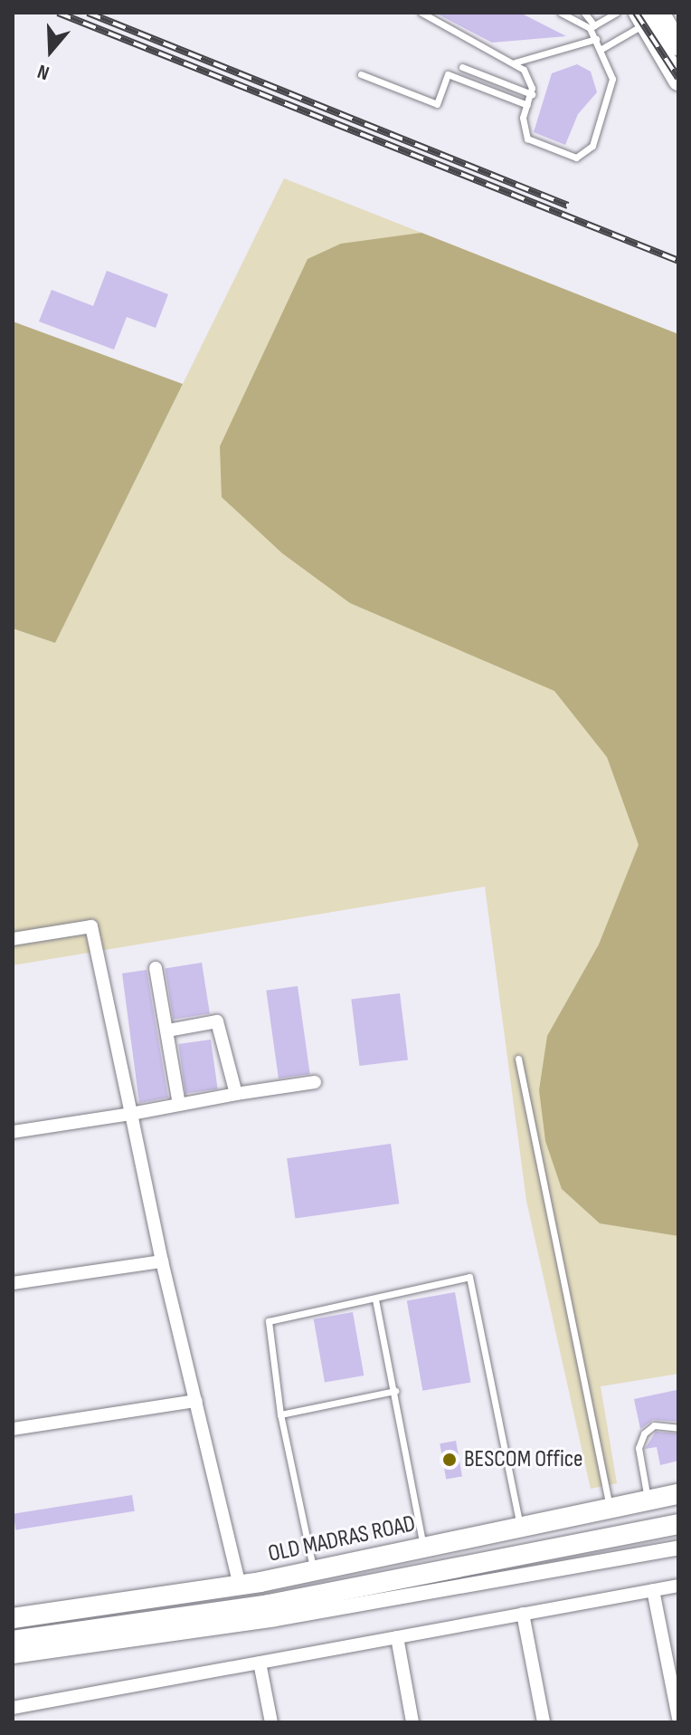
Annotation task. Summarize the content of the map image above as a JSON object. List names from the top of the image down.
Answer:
{
  "streets": {
    "main road": ["OLD MADRAS ROAD"]
  },
  "places": ["BESCOM Office"],
  "north": "bottom"
}
